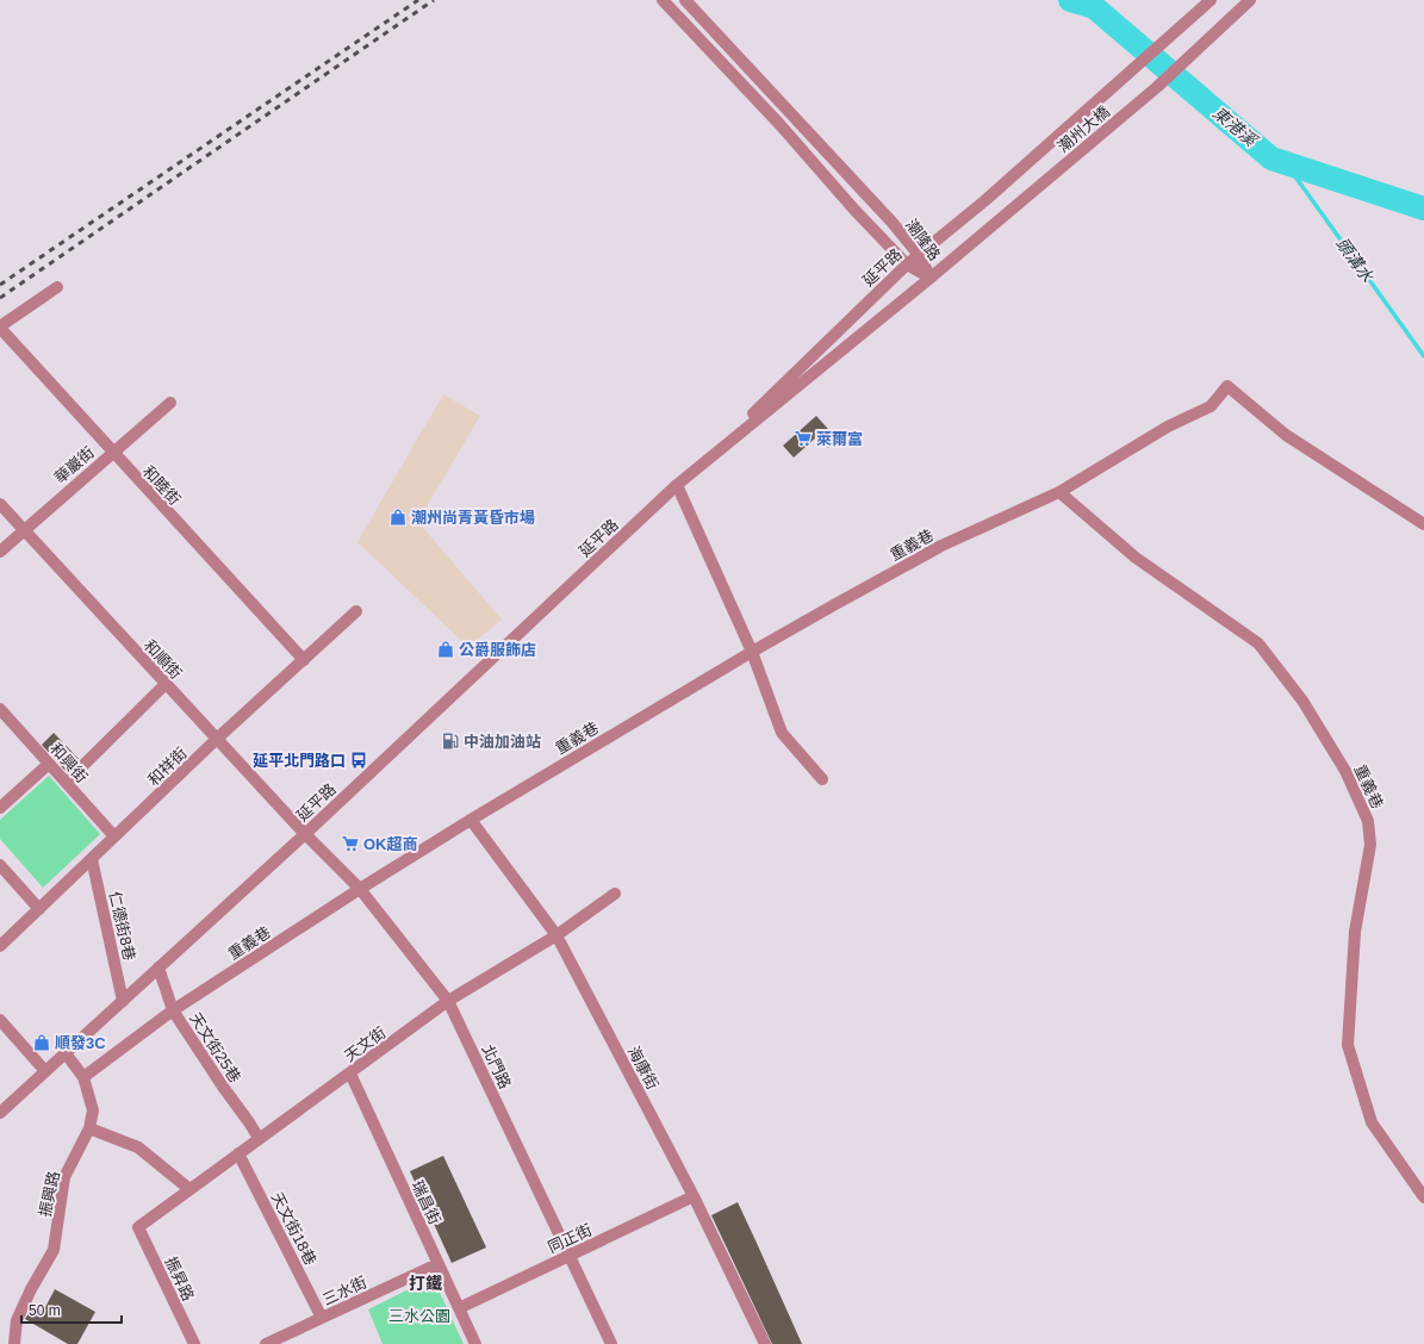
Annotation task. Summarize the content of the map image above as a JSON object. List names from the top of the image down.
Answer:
{
  "streets": {
    "street": [
      "潮州大橋",
      "潮隆路",
      "延平路",
      "華巖街",
      "和睦街",
      "重義巷",
      "和順街",
      "和興街",
      "和祥街",
      "仁德街8巷",
      "天文街",
      "天文街25巷",
      "北門路",
      "海康街",
      "振興路",
      "瑞昌街",
      "天文街18巷",
      "同正街",
      "振昇路",
      "三水街"
    ]
  },
  "crossings": [
    ["潮州大橋", "潮隆路"],
    ["潮州大橋", "延平路"],
    ["潮隆路", "延平路"],
    ["延平路", "和順街"],
    ["延平路", "仁德街8巷"],
    ["延平路", "天文街25巷"],
    ["延平路", "北門路"],
    ["延平路", "振興路"],
    ["華巖街", "和睦街"],
    ["華巖街", "和順街"],
    ["和睦街", "和祥街"],
    ["重義巷", "天文街25巷"],
    ["重義巷", "北門路"],
    ["重義巷", "海康街"],
    ["重義巷", "振興路"],
    ["和順街", "和祥街"],
    ["和順街", "北門路"],
    ["和興街", "和祥街"],
    ["和祥街", "仁德街8巷"],
    ["天文街", "天文街25巷"],
    ["天文街", "北門路"],
    ["天文街", "海康街"],
    ["天文街", "瑞昌街"],
    ["天文街", "天文街18巷"],
    ["天文街", "振昇路"],
    ["北門路", "同正街"],
    ["海康街", "同正街"],
    ["瑞昌街", "同正街"],
    ["瑞昌街", "三水街"],
    ["天文街18巷", "三水街"]
  ],
  "districts": ["打鐵"],
  "water": ["東港溪", "頭溝水"],
  "parks": ["三水公園"],
  "places": {
    "supermarket": ["萊爾富", "OK超商"],
    "shop": ["潮州尚青黃昏市場", "公爵服飾店", "順發3C"],
    "fuel station": ["中油加油站"],
    "bus stop": ["延平北門路口"]
  },
  "scale_bar": "50 m"
}
